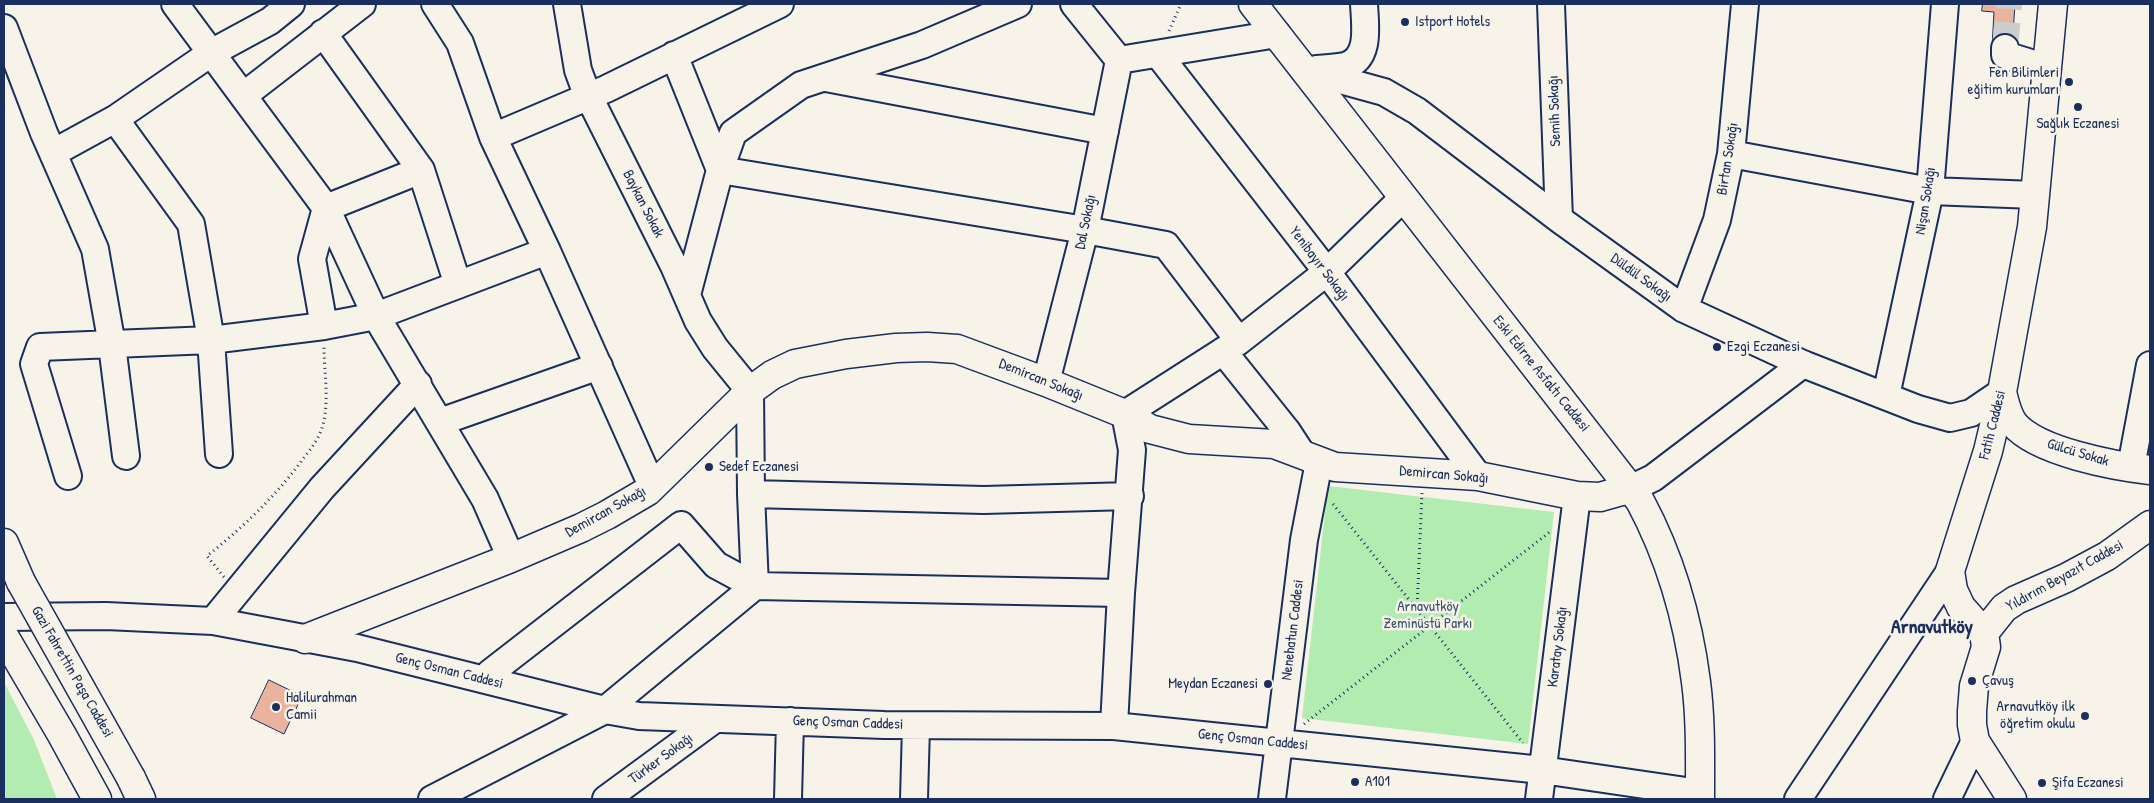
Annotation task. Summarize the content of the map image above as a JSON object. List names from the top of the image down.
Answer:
{
  "streets": {
    "main road": [
      "Eski Edirne Asfaltı Caddesi",
      "Demircan Sokağı",
      "Fatih Caddesi",
      "Gülcü Sokak",
      "Yıldırım Beyazıt Caddesi",
      "Gazi Fahrettin Paşa Caddesi"
    ],
    "street": [
      "Semih Sokağı",
      "Birtan Sokağı",
      "Nişan Sokağı",
      "Baykan Sokak",
      "Dal Sokağı",
      "Yenibayır Sokağı",
      "Düldül Sokağı",
      "Nenehatun Caddesi",
      "Karatay Sokağı",
      "Genç Osman Caddesi",
      "Türker Sokağı"
    ]
  },
  "crossings": [
    ["Semih Sokağı", "Düldül Sokağı"],
    ["Birtan Sokağı", "Düldül Sokağı"],
    ["Nişan Sokağı", "Düldül Sokağı"],
    ["Baykan Sokak", "Demircan Sokağı"],
    ["Dal Sokağı", "Demircan Sokağı"],
    ["Yenibayır Sokağı", "Demircan Sokağı"],
    ["Düldül Sokağı", "Eski Edirne Asfaltı Caddesi"],
    ["Düldül Sokağı", "Demircan Sokağı"],
    ["Düldül Sokağı", "Fatih Caddesi"],
    ["Düldül Sokağı", "Gülcü Sokak"],
    ["Eski Edirne Asfaltı Caddesi", "Demircan Sokağı"],
    ["Eski Edirne Asfaltı Caddesi", "Genç Osman Caddesi"],
    ["Demircan Sokağı", "Nenehatun Caddesi"],
    ["Demircan Sokağı", "Karatay Sokağı"],
    ["Demircan Sokağı", "Genç Osman Caddesi"],
    ["Fatih Caddesi", "Gülcü Sokak"],
    ["Nenehatun Caddesi", "Genç Osman Caddesi"],
    ["Karatay Sokağı", "Genç Osman Caddesi"],
    ["Genç Osman Caddesi", "Türker Sokağı"]
  ],
  "districts": ["Arnavutköy"],
  "parks": ["Arnavutköy Zeminüstü Parkı"],
  "places": [
    "Istport Hotels",
    "Fen Bilimleri eğitim kurumları",
    "Sağlık Eczanesi",
    "Ezgi Eczanesi",
    "Sedef Eczanesi",
    "Çavuş",
    "Meydan Eczanesi",
    "Halilurahman Camii",
    "Arnavutköy ilk öğretim okulu",
    "A101",
    "Şifa Eczanesi"
  ]
}
